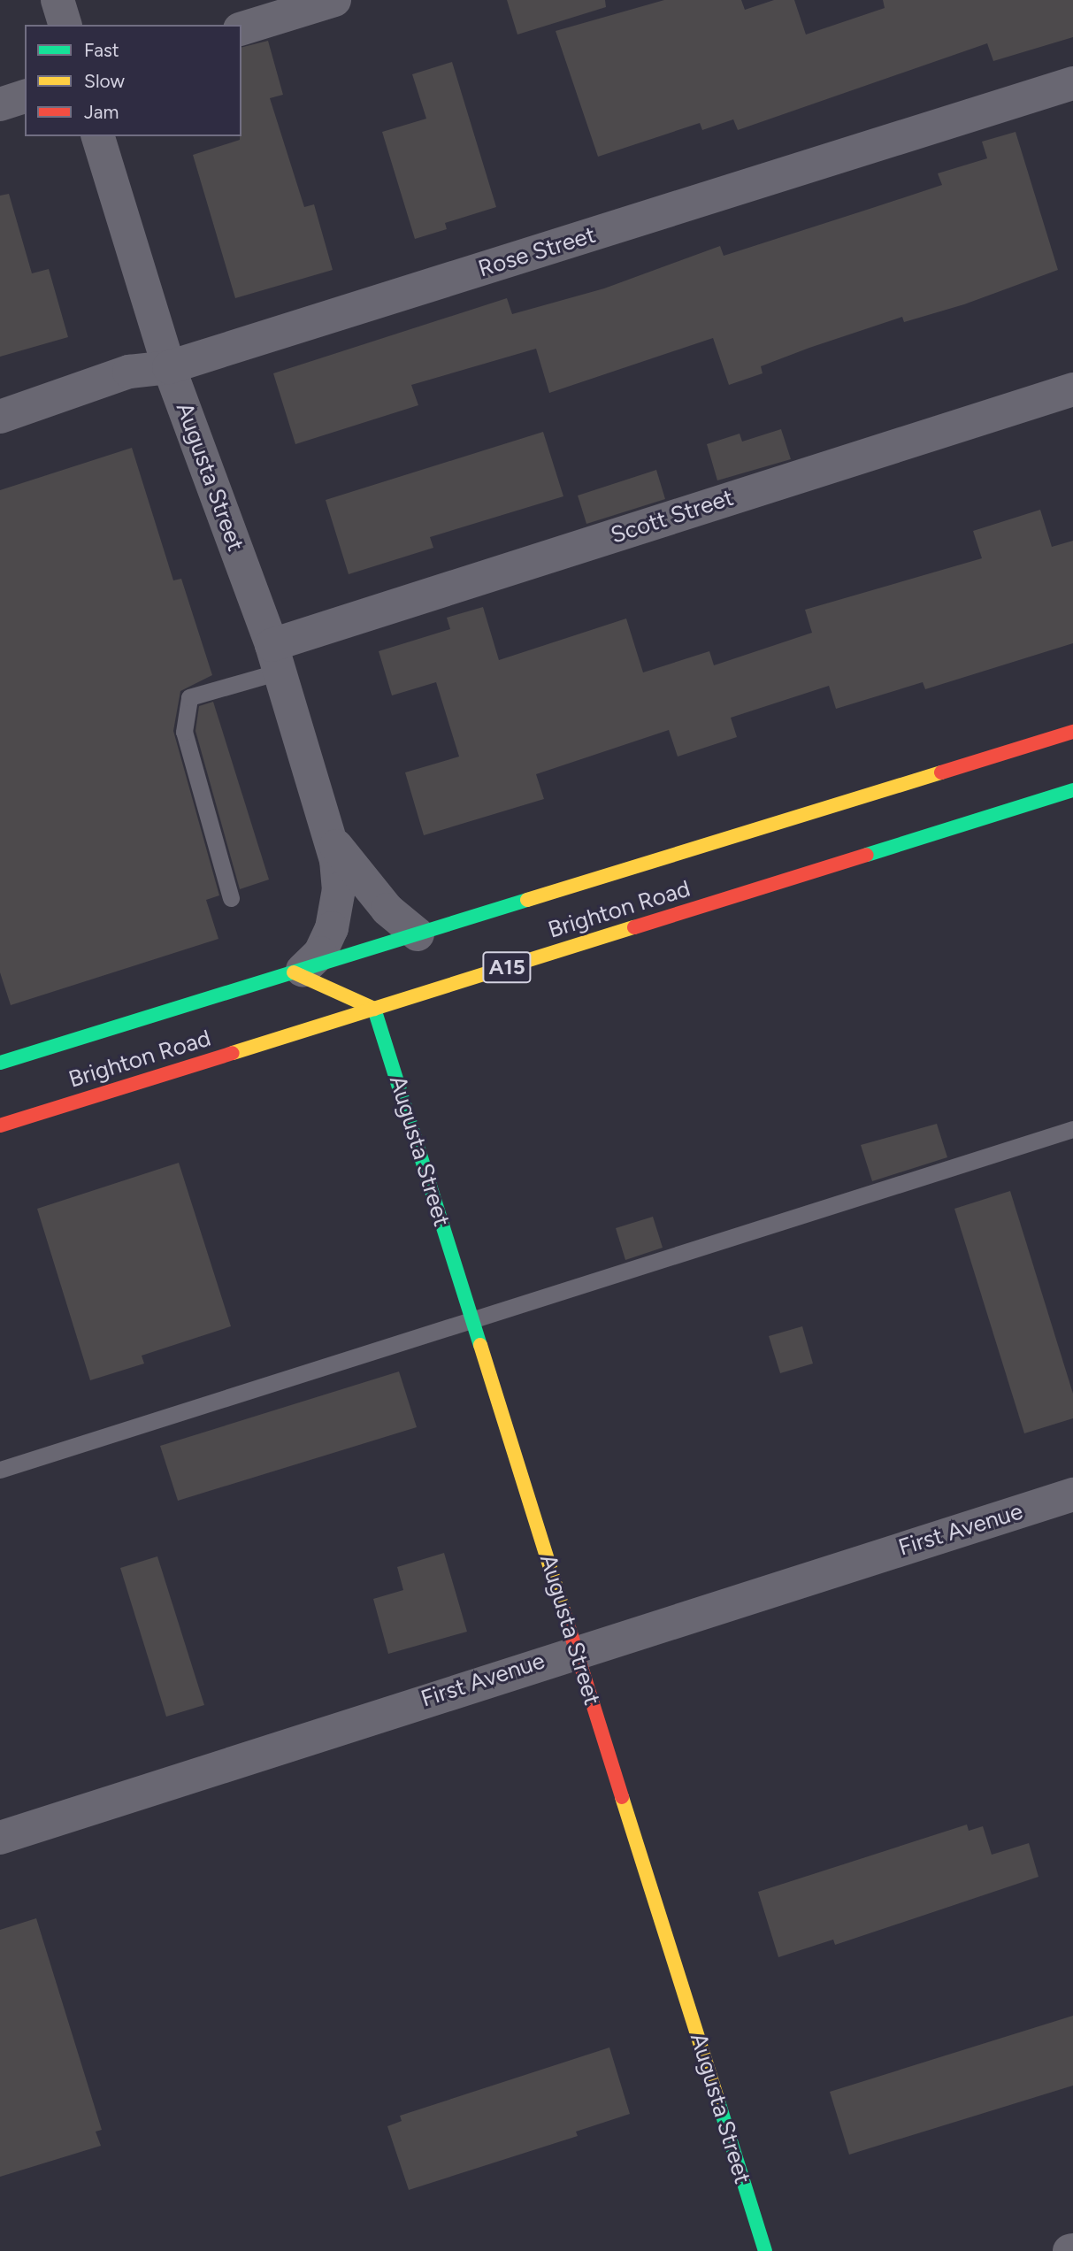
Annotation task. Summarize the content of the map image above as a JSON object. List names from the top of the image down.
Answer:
{
  "streets": {
    "main road": ["Augusta Street", "Brighton Road", "A15"],
    "street": ["Rose Street", "Scott Street", "First Avenue"]
  },
  "crossings": [
    ["Rose Street", "Augusta Street"],
    ["Augusta Street", "Scott Street"],
    ["Augusta Street", "Brighton Road"],
    ["Augusta Street", "First Avenue"]
  ],
  "legend": ["Fast", "Slow", "Jam"]
}
